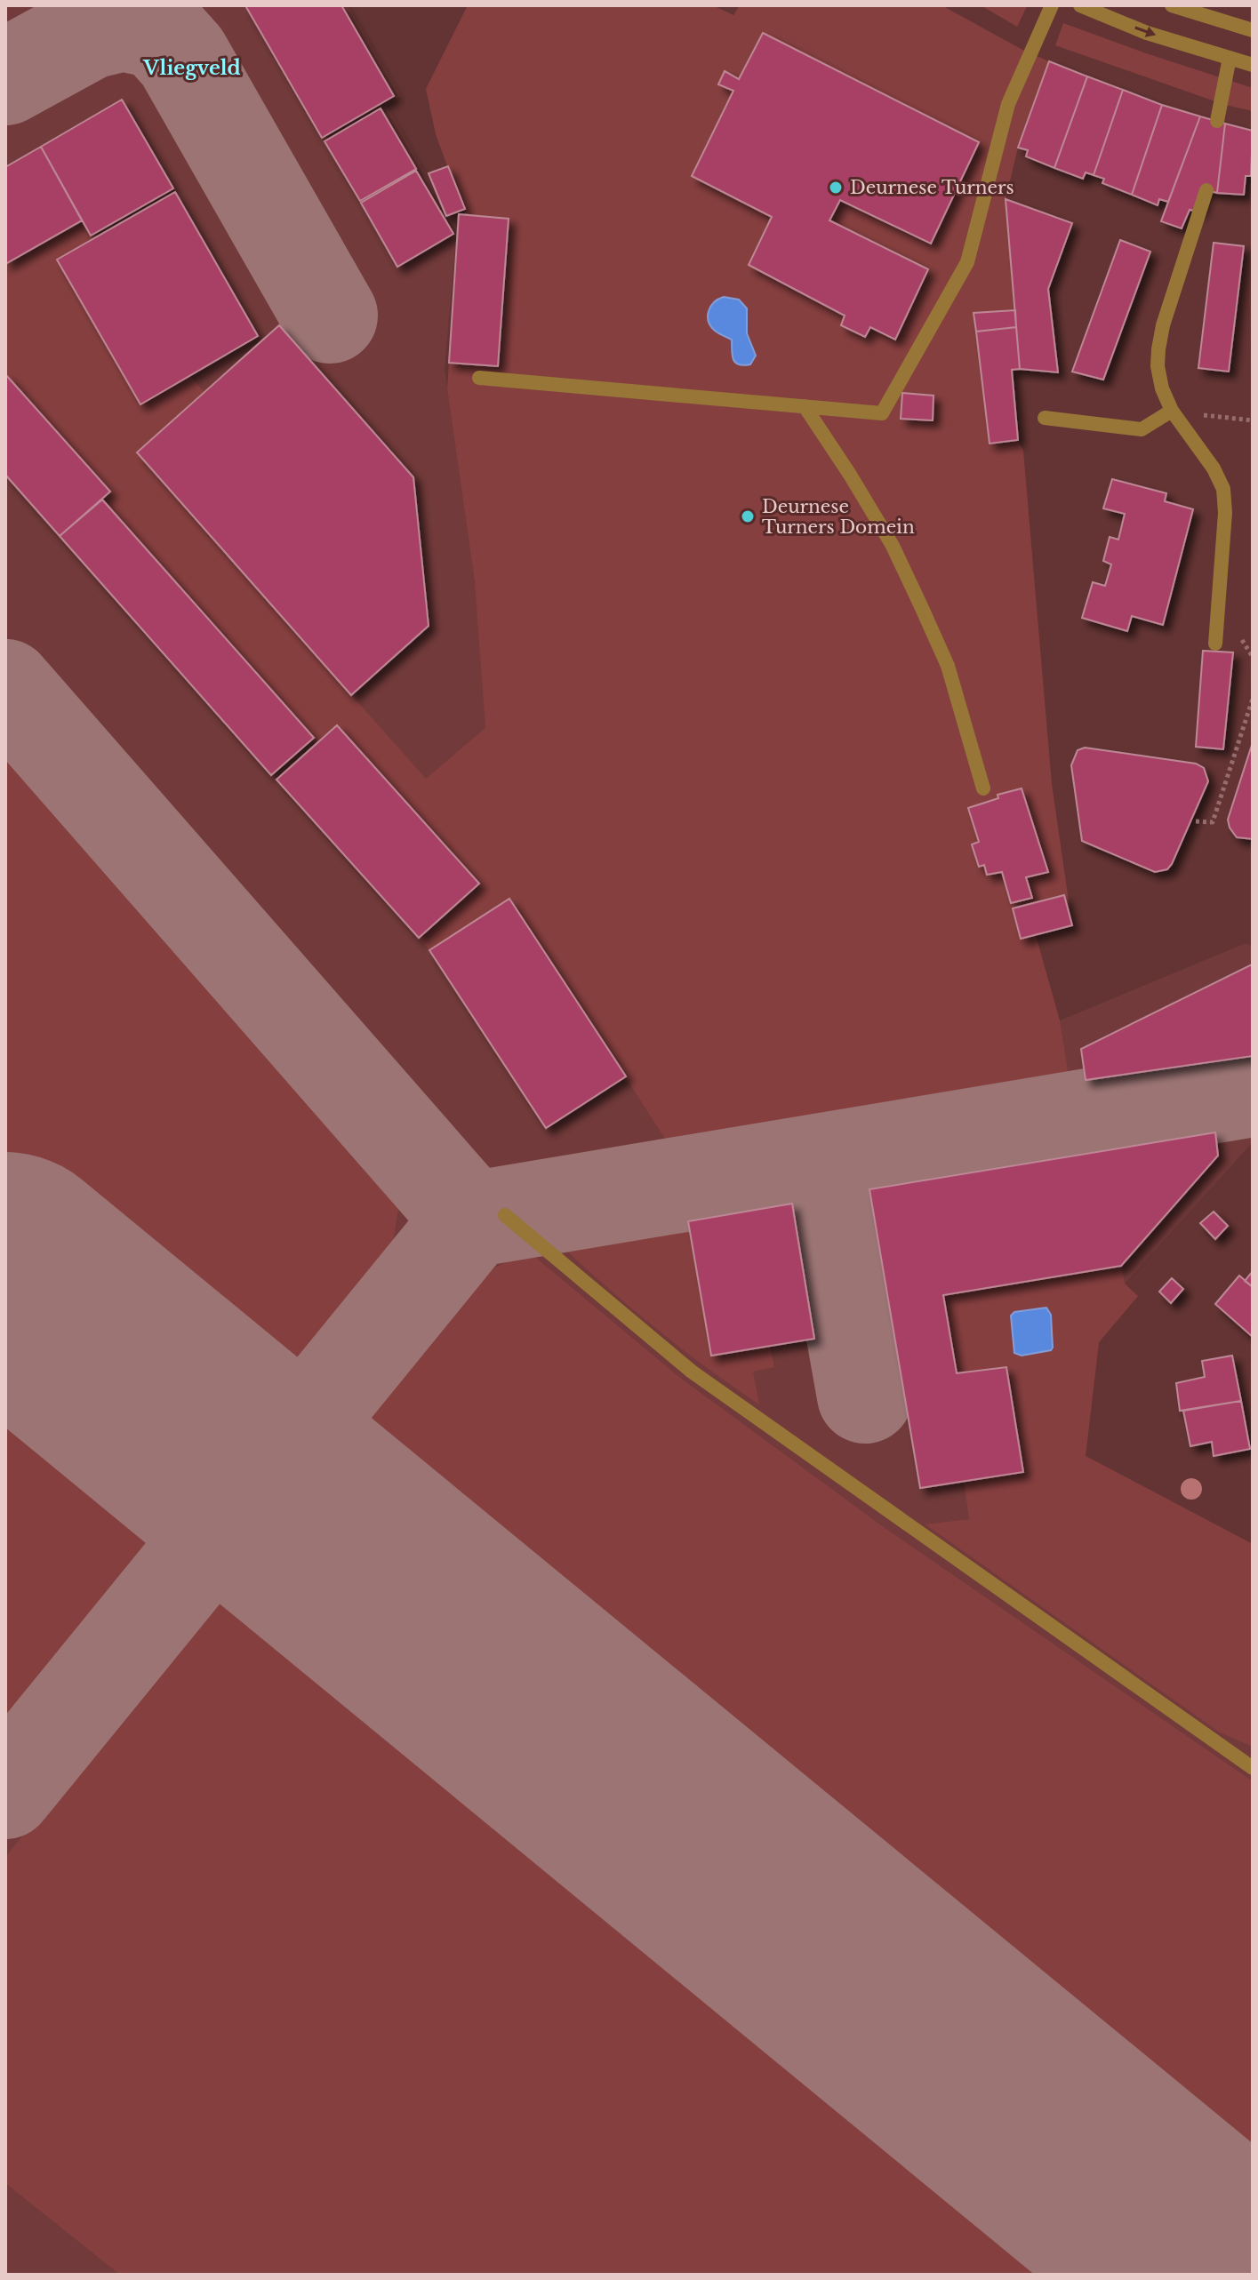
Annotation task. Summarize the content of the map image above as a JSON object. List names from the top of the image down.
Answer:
{
  "districts": ["Vliegveld"],
  "places": ["Deurnese Turners", "Deurnese Turners Domein"]
}
